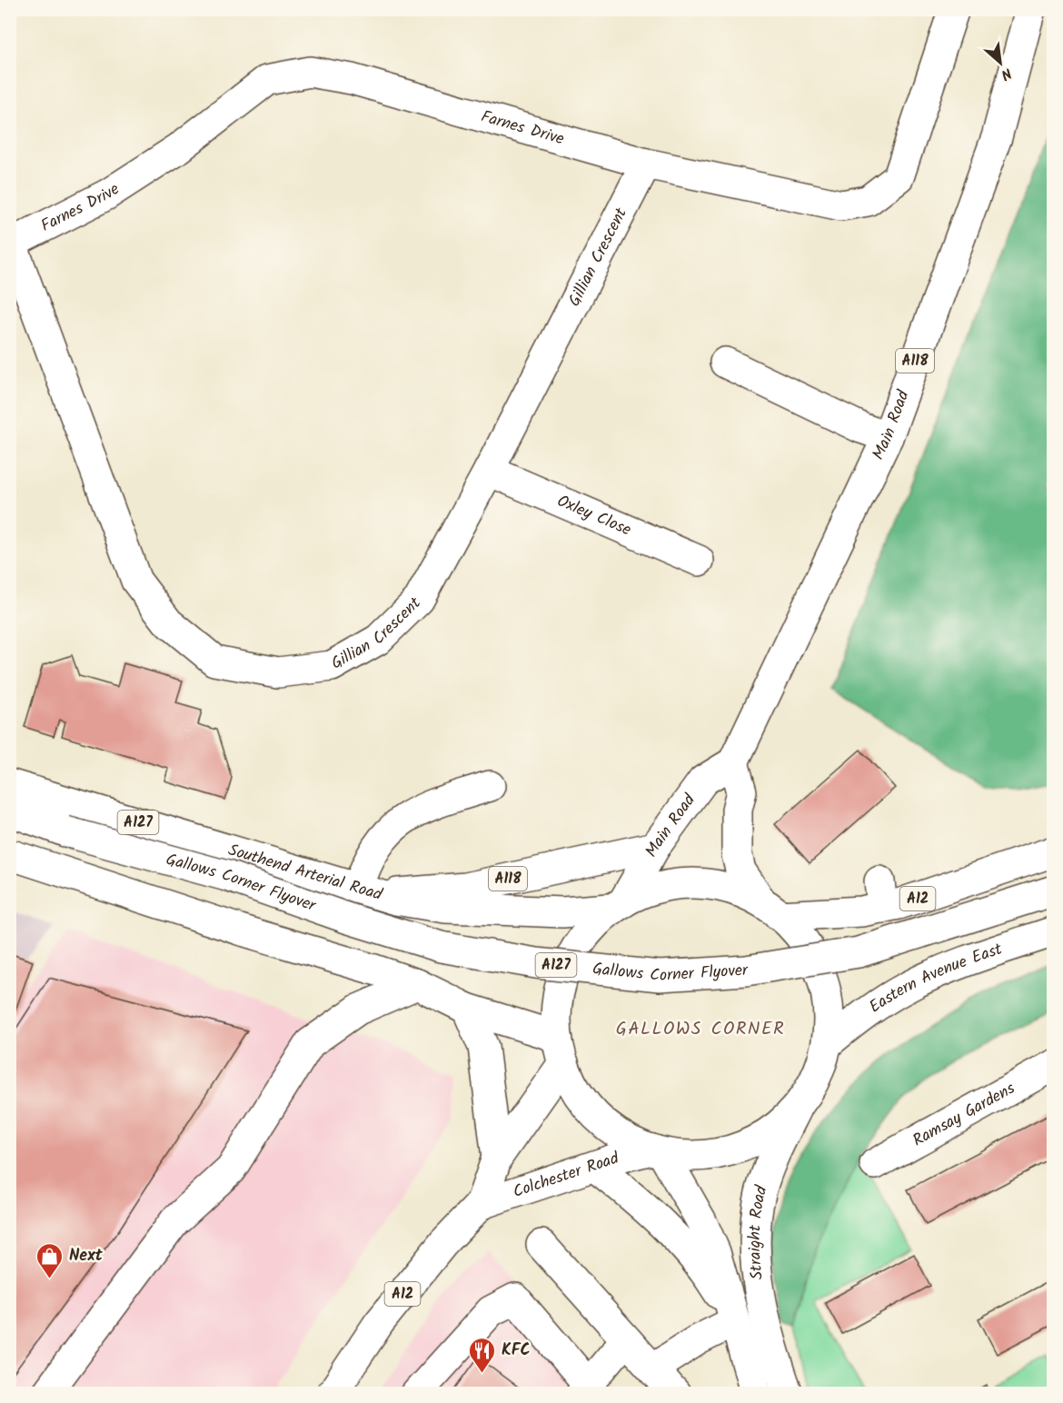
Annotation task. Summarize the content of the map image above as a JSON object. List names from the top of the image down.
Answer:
{
  "streets": {
    "main road": [
      "Farnes Drive",
      "Gillian Crescent",
      "A118",
      "Main Road",
      "Oxley Close",
      "A127",
      "Southend Arterial Road",
      "Gallows Corner Flyover",
      "A12",
      "Eastern Avenue East",
      "Ramsay Gardens",
      "Colchester Road",
      "Straight Road"
    ]
  },
  "crossings": [
    ["Farnes Drive", "Gillian Crescent"],
    ["Gillian Crescent", "Oxley Close"],
    ["A118", "Main Road"],
    ["A118", "Southend Arterial Road"],
    ["Main Road", "Southend Arterial Road"],
    ["A127", "Gallows Corner Flyover"]
  ],
  "districts": ["GALLOWS CORNER"],
  "places": {
    "shop": ["Next"],
    "restaurant": ["KFC"]
  },
  "north": "bottom right"
}
